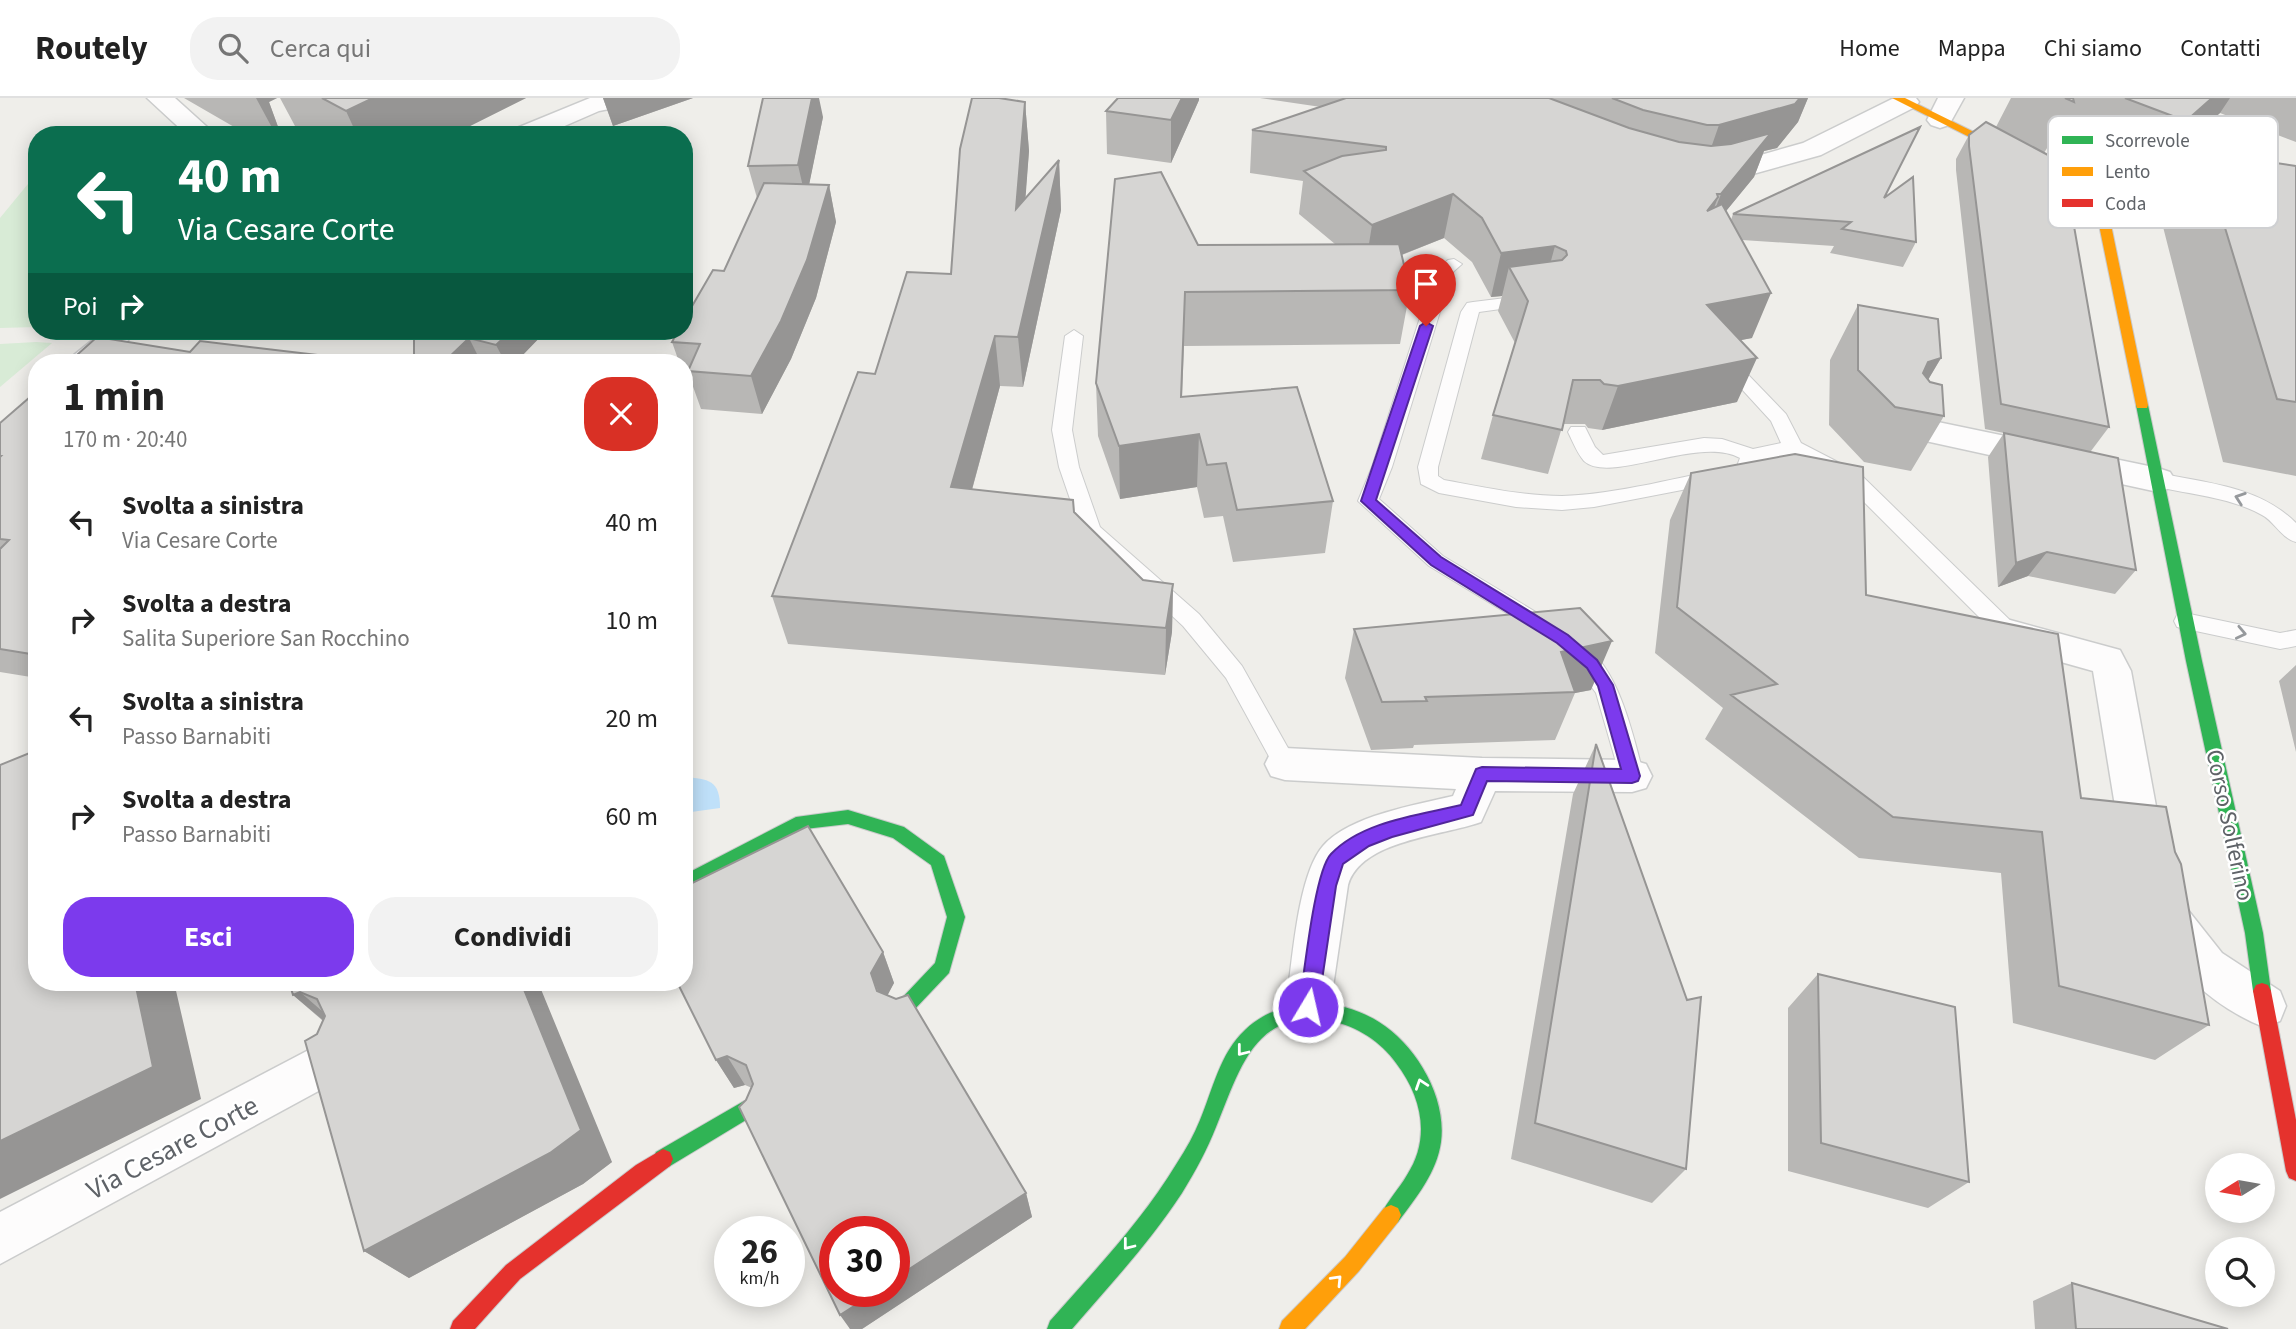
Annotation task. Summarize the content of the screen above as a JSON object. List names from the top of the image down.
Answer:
{
  "streets": {
    "street": ["Corso Solferino", "Via Cesare Corte"]
  },
  "legend": ["Scorrevole", "Lento", "Coda"],
  "north": "left",
  "page": {
    "header": "Routely",
    "search": "Cerca qui",
    "nav": [
      "Home",
      "Mappa",
      "Chi siamo",
      "Contatti"
    ],
    "turn": ["40 m", "Via Cesare Corte"],
    "then": "Poi",
    "heading": ["1 min", "170 m · 20:40"],
    "list": [
      {
        "name": "Svolta a sinistra",
        "note": "Via Cesare Corte",
        "value": "40 m"
      },
      {
        "name": "Svolta a destra",
        "note": "Salita Superiore San Rocchino",
        "value": "10 m"
      },
      {
        "name": "Svolta a sinistra",
        "note": "Passo Barnabiti",
        "value": "20 m"
      },
      {
        "name": "Svolta a destra",
        "note": "Passo Barnabiti",
        "value": "60 m"
      }
    ],
    "buttons": ["Esci", "Condividi"],
    "speed": "26 km/h",
    "limit": "30"
  }
}
